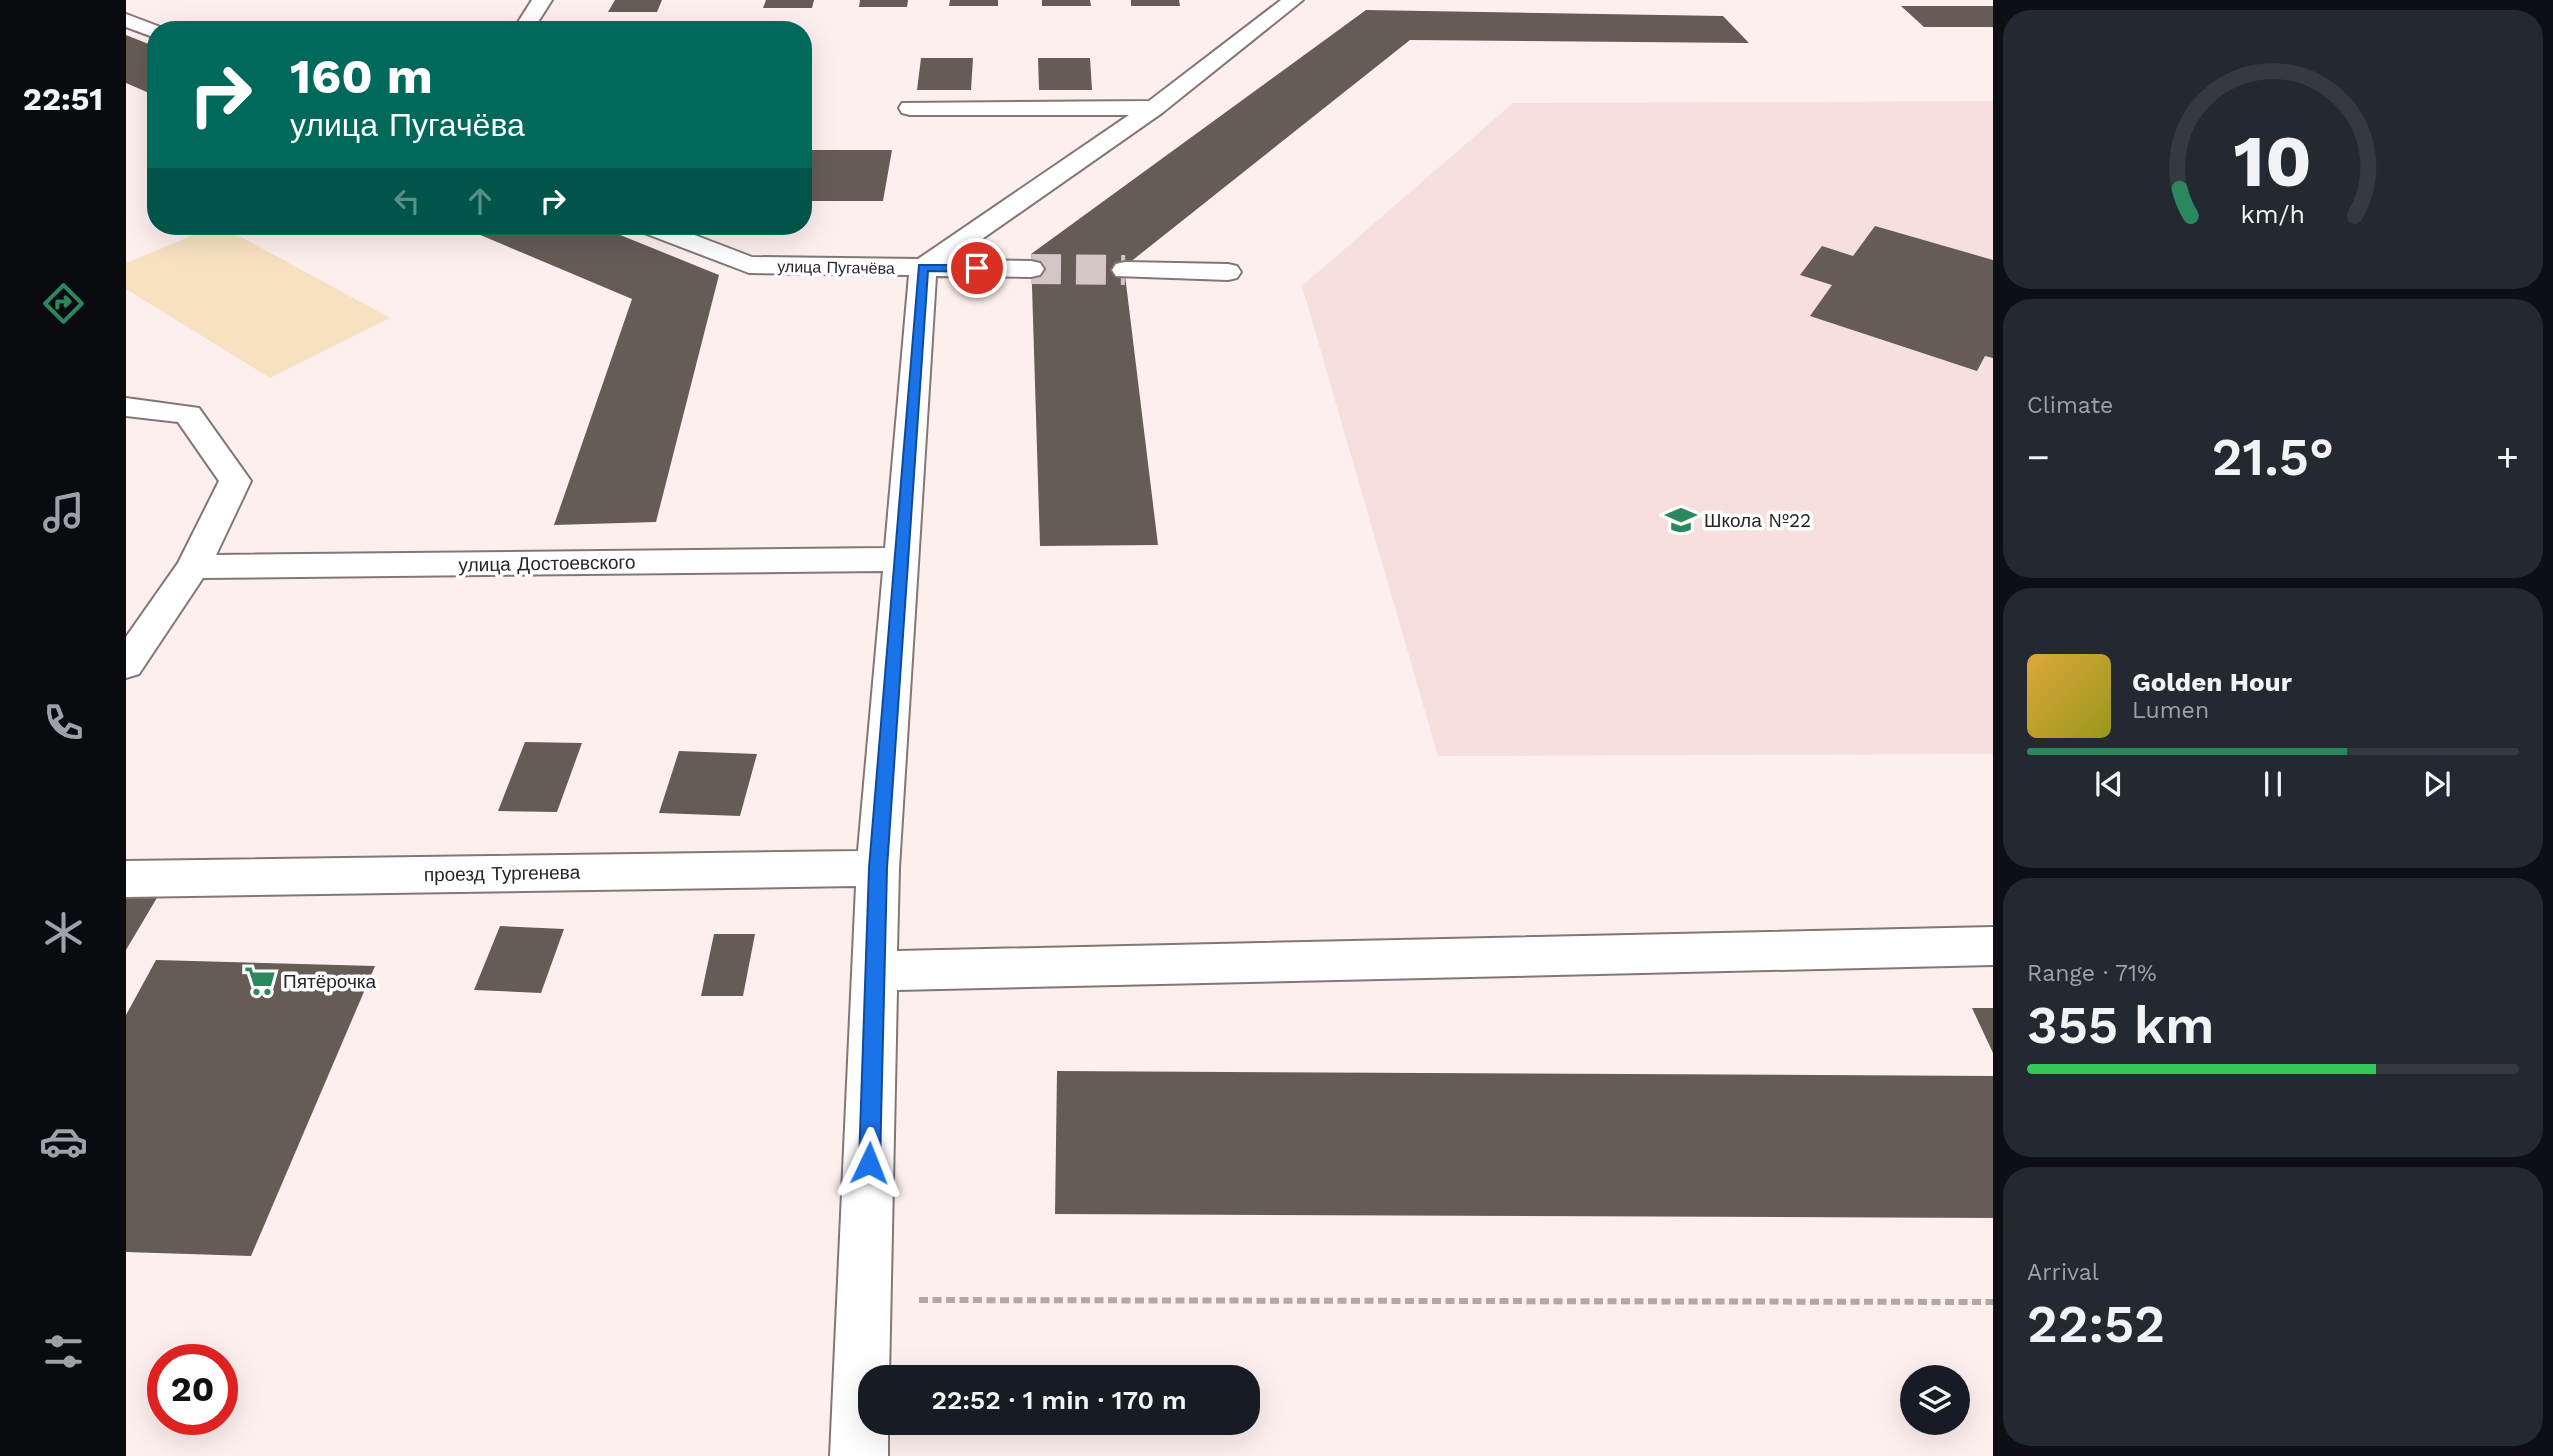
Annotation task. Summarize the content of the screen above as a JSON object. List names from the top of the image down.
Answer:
{
  "streets": {
    "street": ["улица Пугачёва", "улица Достоевского", "проезд Тургенева"]
  },
  "places": {
    "school or university": ["Школа №22"],
    "supermarket": ["Пятёрочка"]
  },
  "page": {
    "tabs": "22:51",
    "turn": ["160 m", "улица Пугачёва"],
    "tile": [
      "Climate",
      ["Range · 71%", "355 km"],
      ["Arrival", "22:52"]
    ],
    "heat": ["−", "21.5°", "+"],
    "song": ["Golden Hour", "Lumen"],
    "limit": "20",
    "trip": "22:52 · 1 min · 170 m",
    "gauge": ["10", "km/h"]
  }
}
